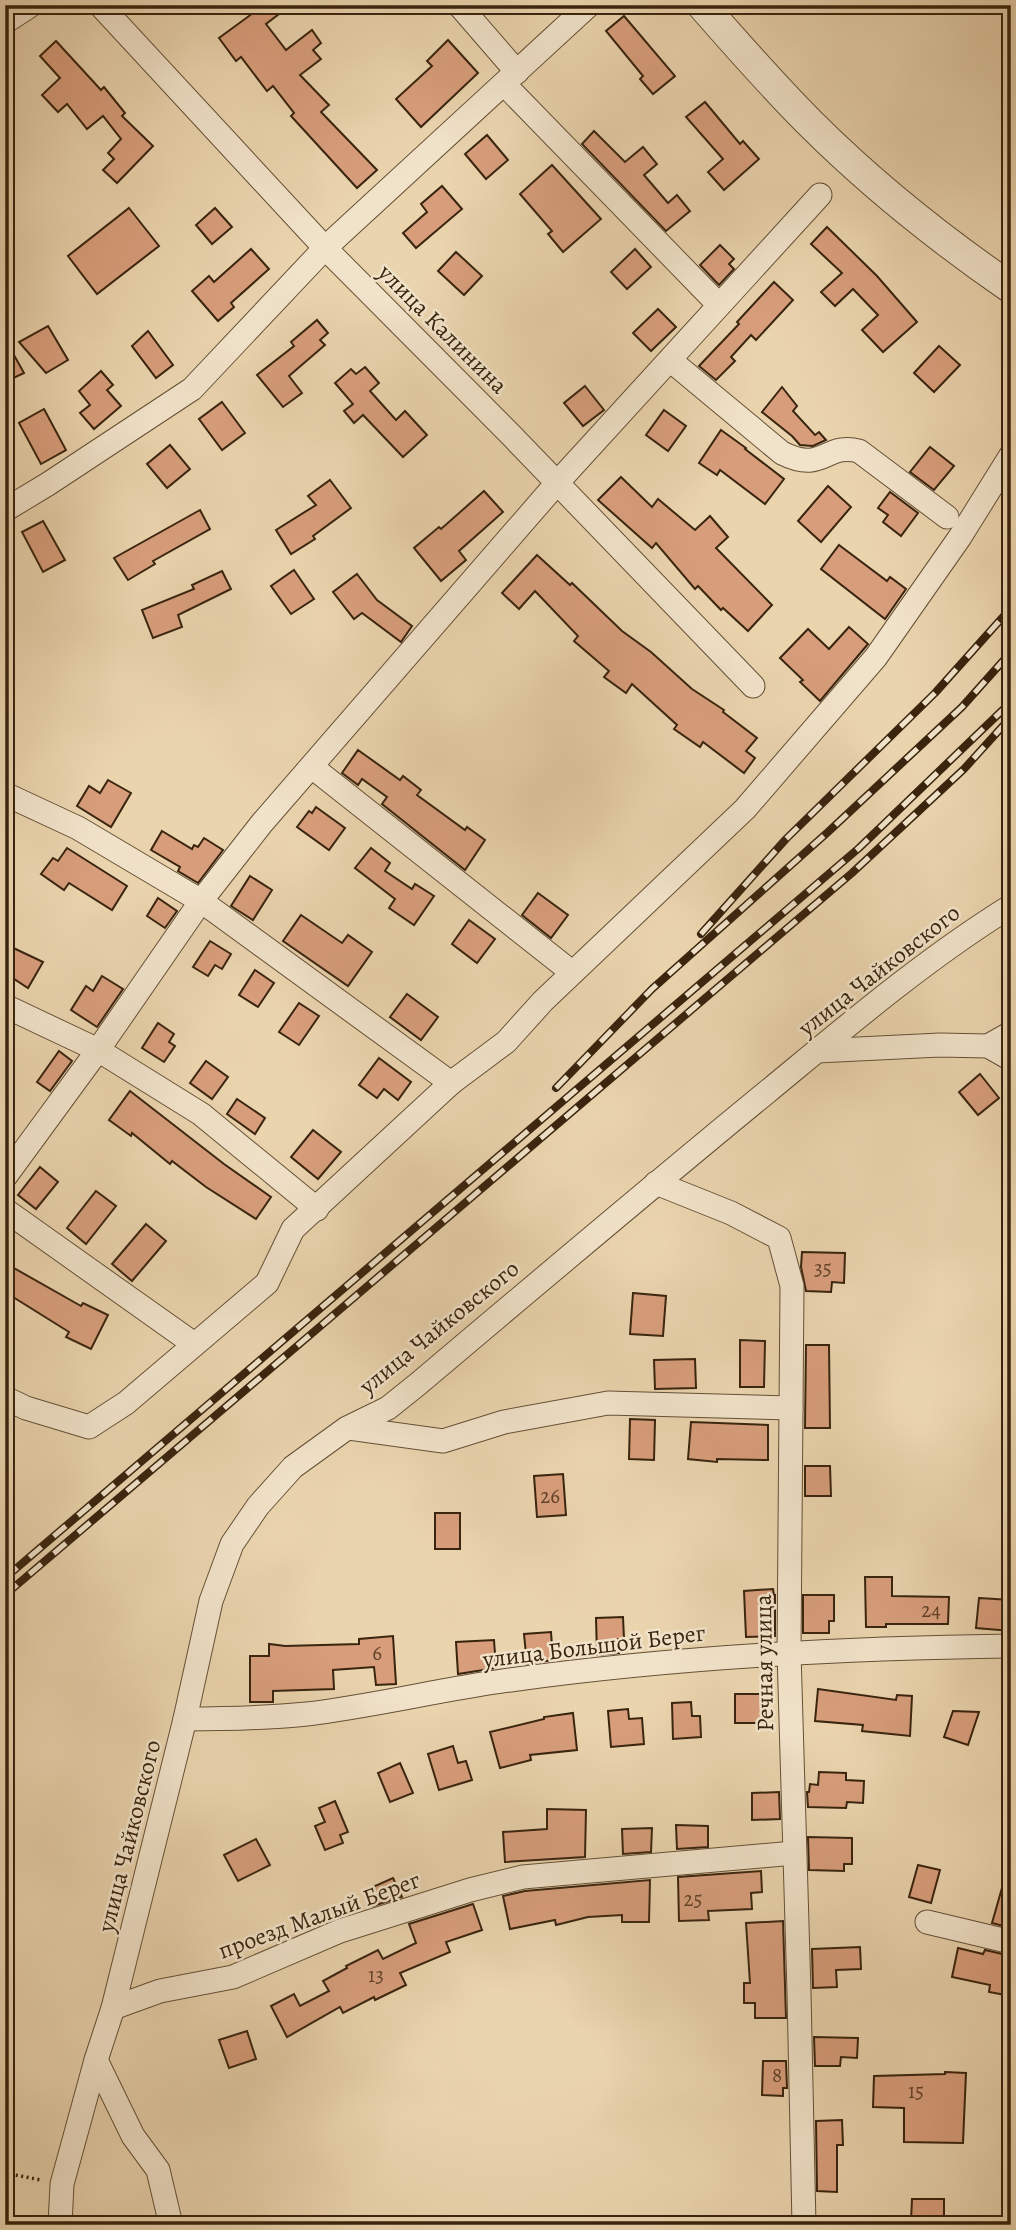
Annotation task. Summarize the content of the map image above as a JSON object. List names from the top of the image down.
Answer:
{
  "streets": {
    "street": [
      "улица Калинина",
      "улица Чайковского",
      "улица Большой Берег",
      "Речная улица",
      "проезд Малый Берег"
    ]
  },
  "crossings": [
    ["улица Чайковского", "улица Большой Берег"],
    ["улица Чайковского", "Речная улица"],
    ["улица Чайковского", "проезд Малый Берег"],
    ["улица Большой Берег", "Речная улица"],
    ["Речная улица", "проезд Малый Берег"]
  ],
  "house_numbers": [
    "35",
    "26",
    "24",
    "6",
    "25",
    "13",
    "8",
    "15"
  ]
}
